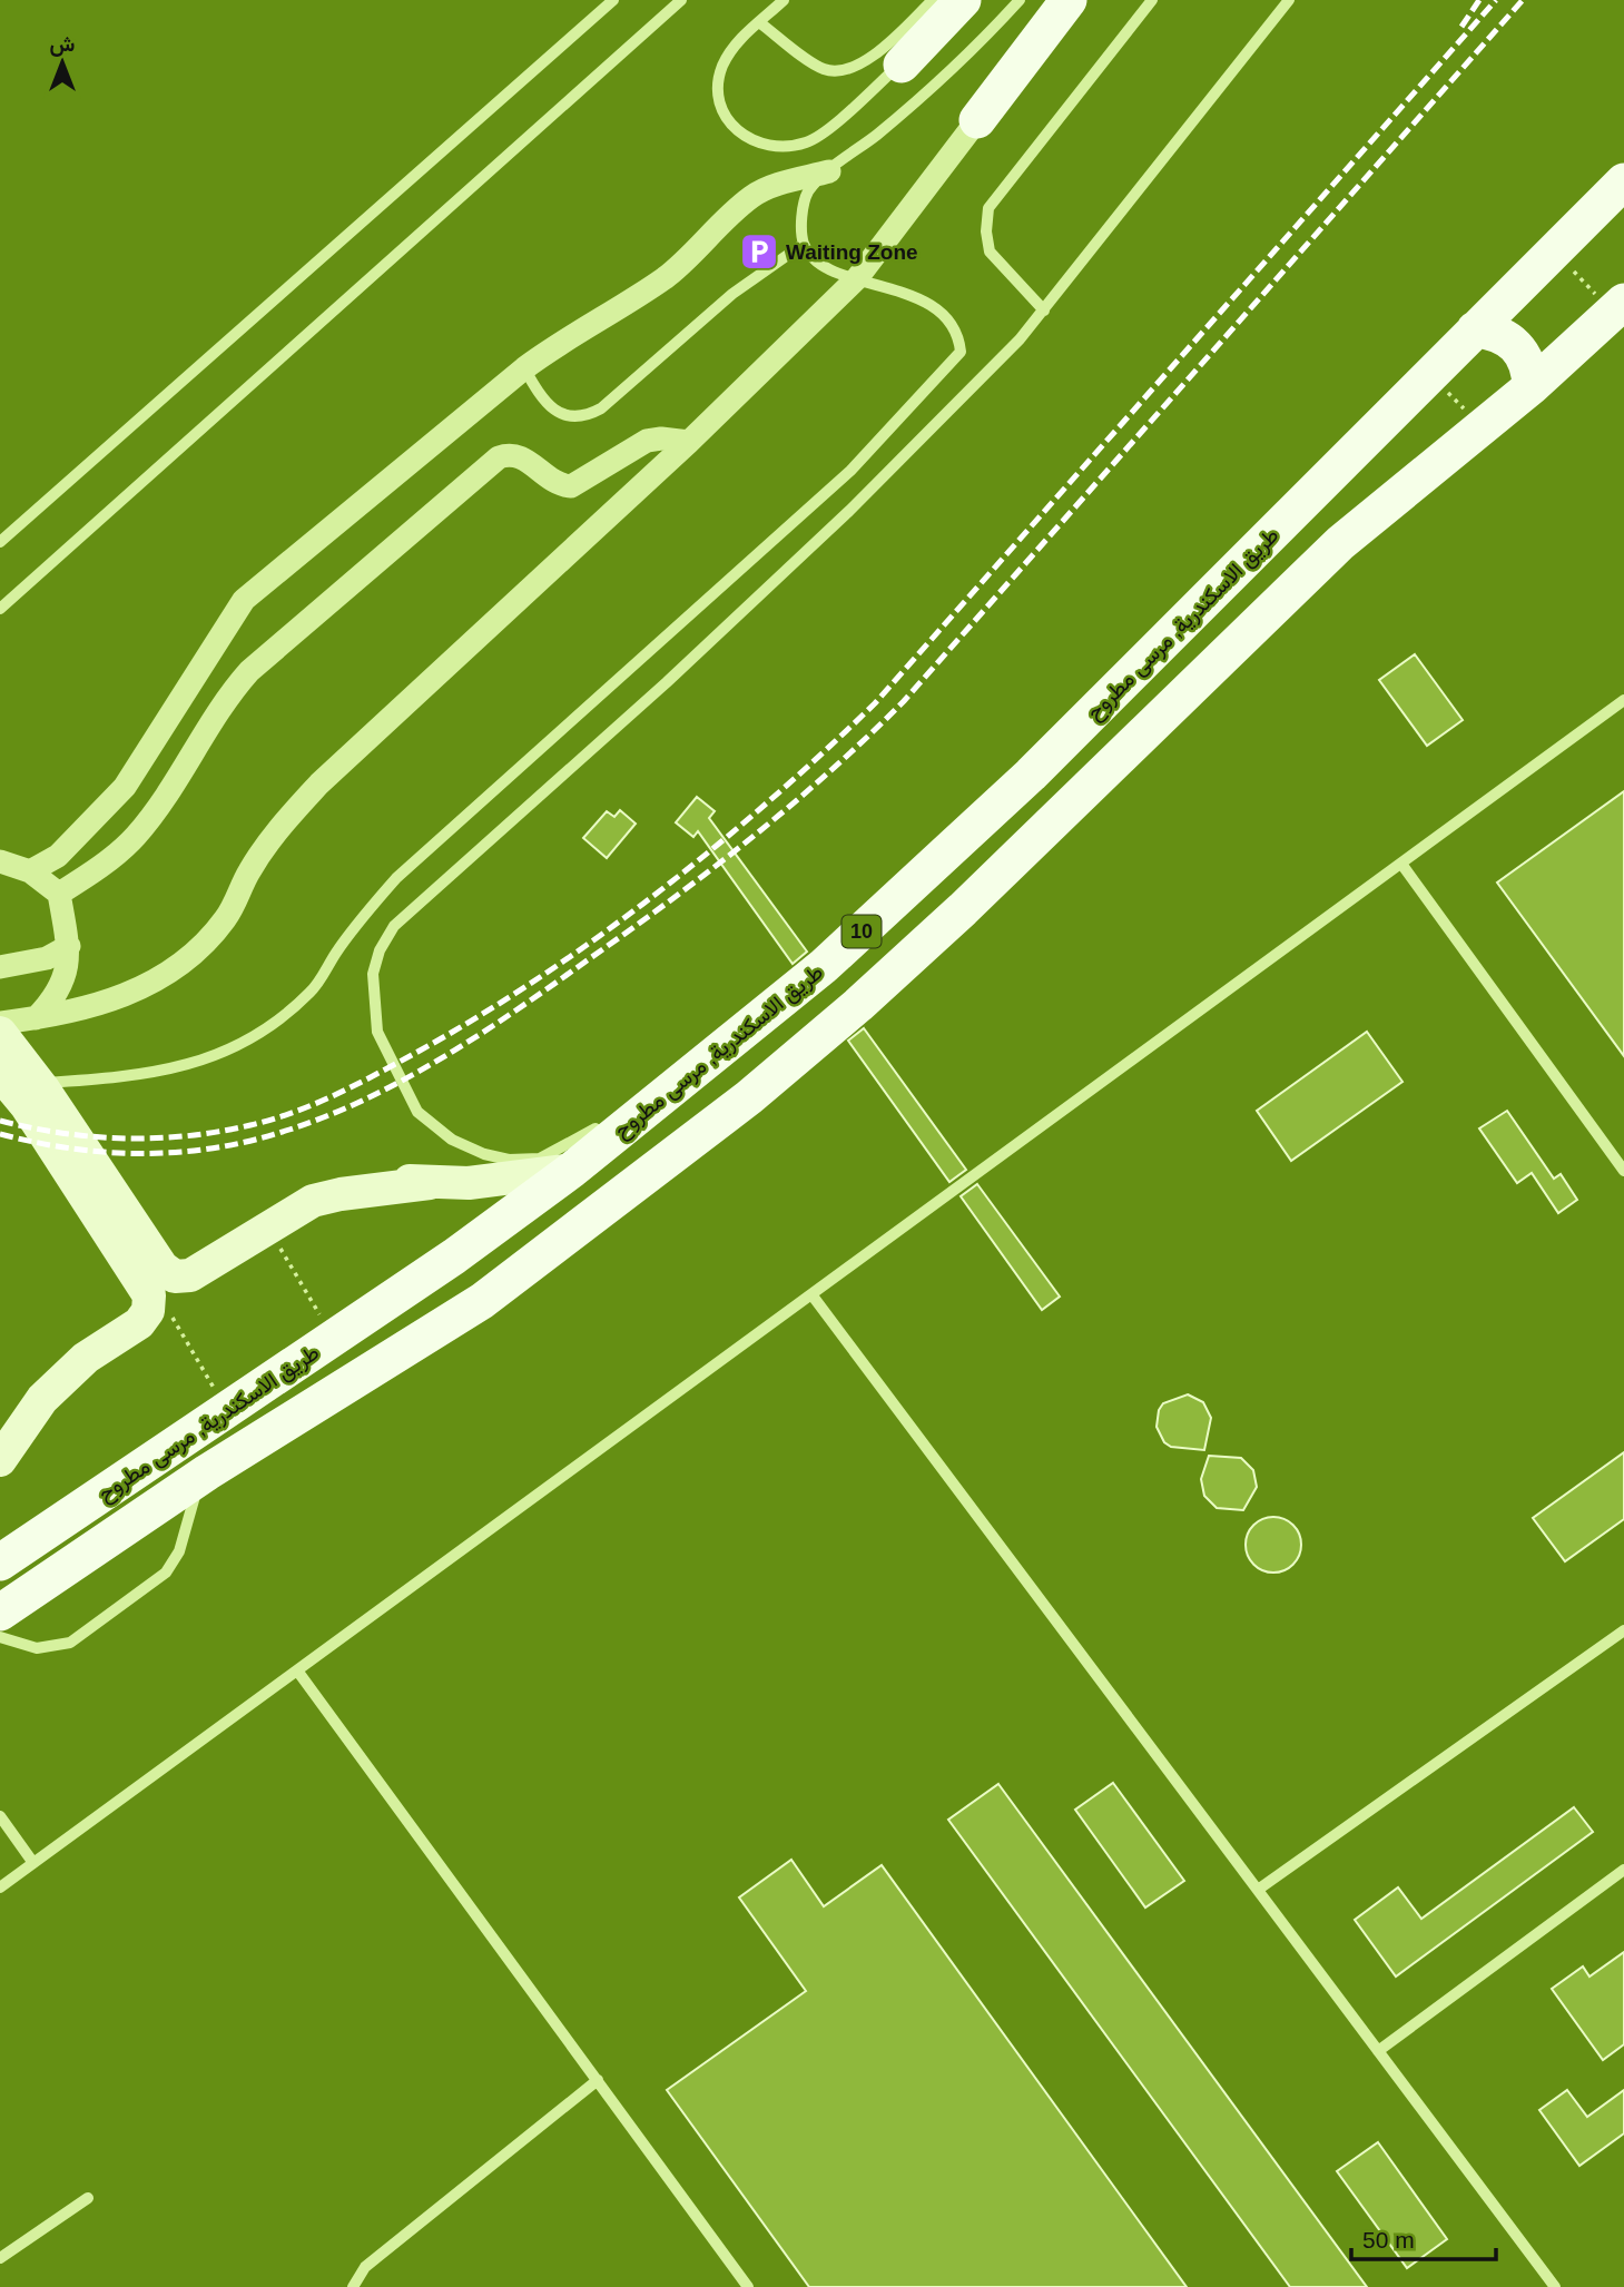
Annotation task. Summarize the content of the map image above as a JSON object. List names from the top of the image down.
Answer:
{
  "streets": {
    "main road": ["طريق الاسكندرية, مرسى مطروح", "10"]
  },
  "places": {
    "parking": ["Waiting Zone"]
  },
  "scale_bar": "50 m",
  "north": "top"
}
